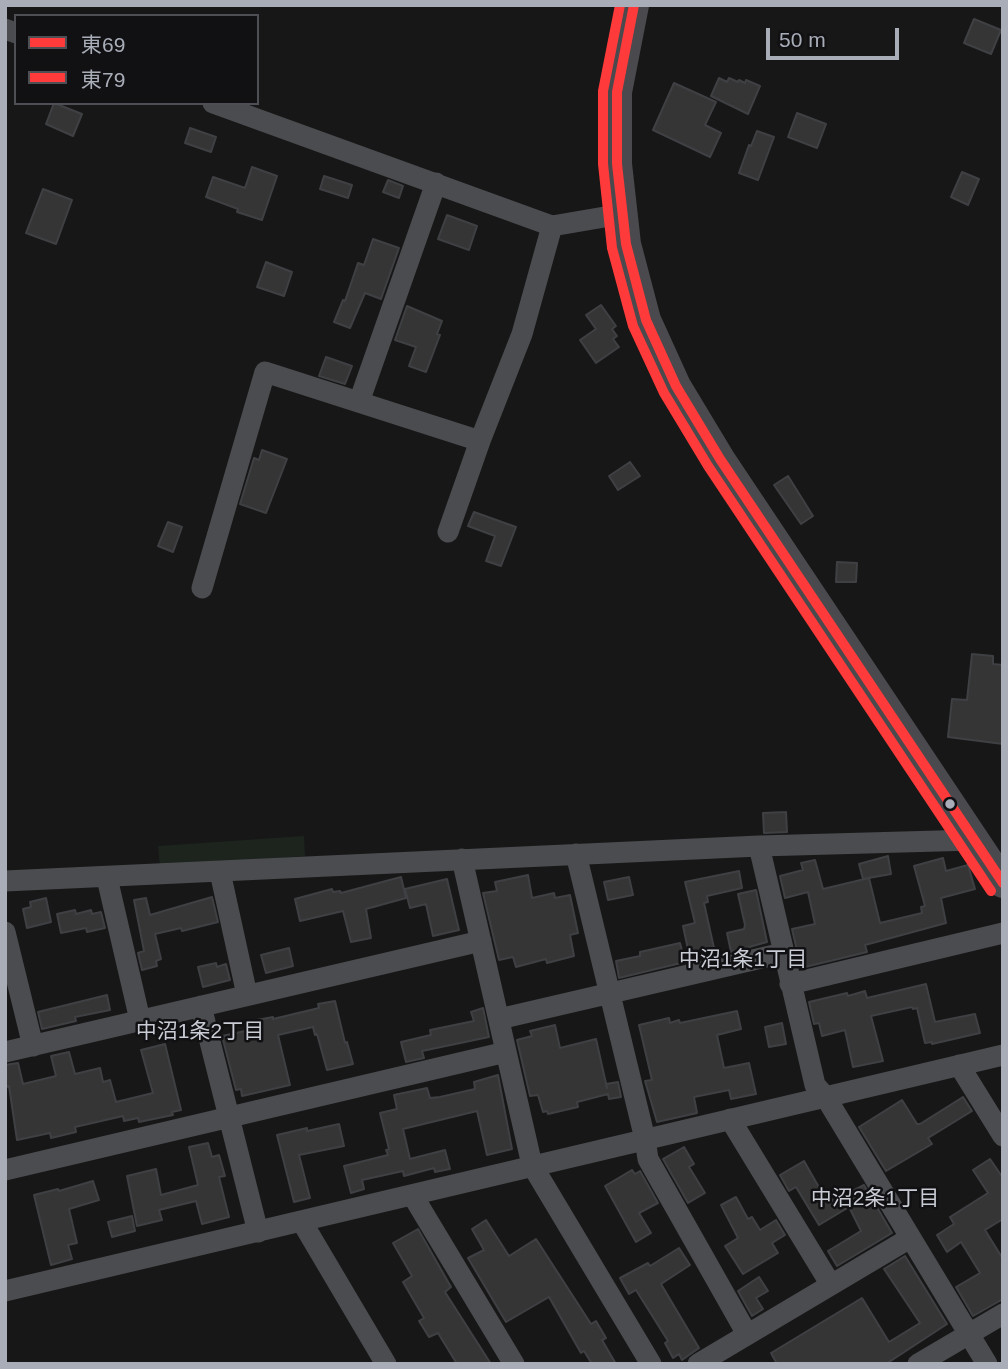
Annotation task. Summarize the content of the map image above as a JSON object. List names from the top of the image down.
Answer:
{
  "districts": ["中沼1条1丁目", "中沼1条2丁目", "中沼2条1丁目"],
  "lines": ["transit line 東69", "transit line 東79"],
  "legend": ["東69", "東79"],
  "scale_bar": "50 m"
}
